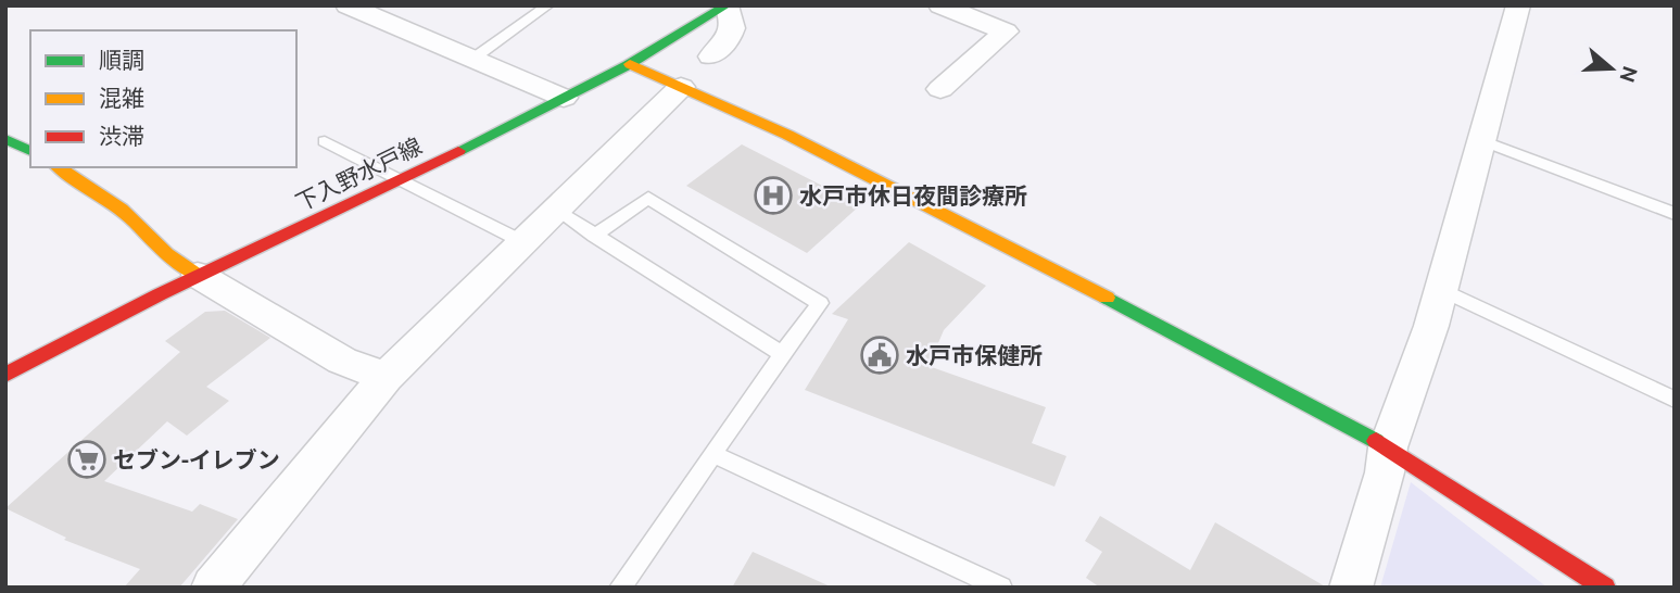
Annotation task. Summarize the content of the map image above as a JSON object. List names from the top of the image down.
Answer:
{
  "streets": {
    "street": ["下入野水戸線"]
  },
  "places": {
    "hospital": ["水戸市休日夜間診療所"],
    "public building": ["水戸市保健所"],
    "supermarket": ["セブン-イレブン"]
  },
  "legend": ["順調", "混雑", "渋滞"],
  "north": "right"
}
